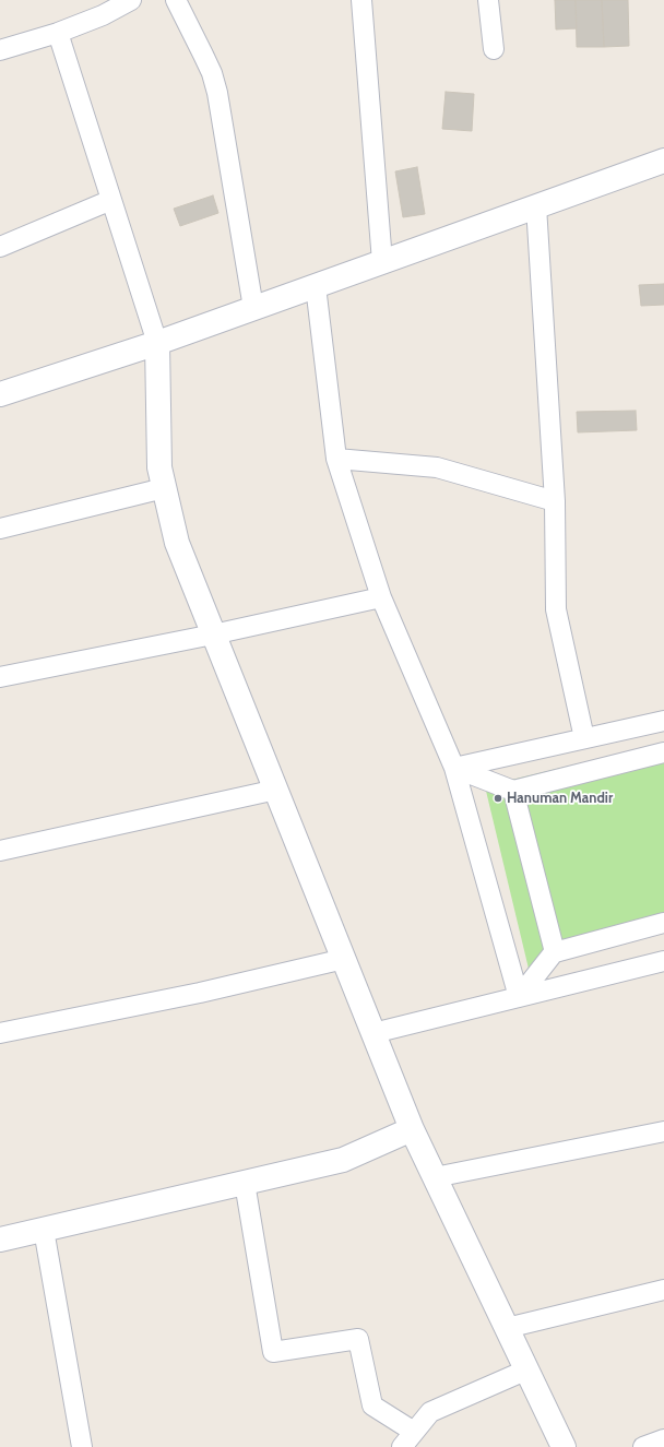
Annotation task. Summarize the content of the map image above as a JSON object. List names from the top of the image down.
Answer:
{
  "places": ["Hanuman Mandir"]
}
